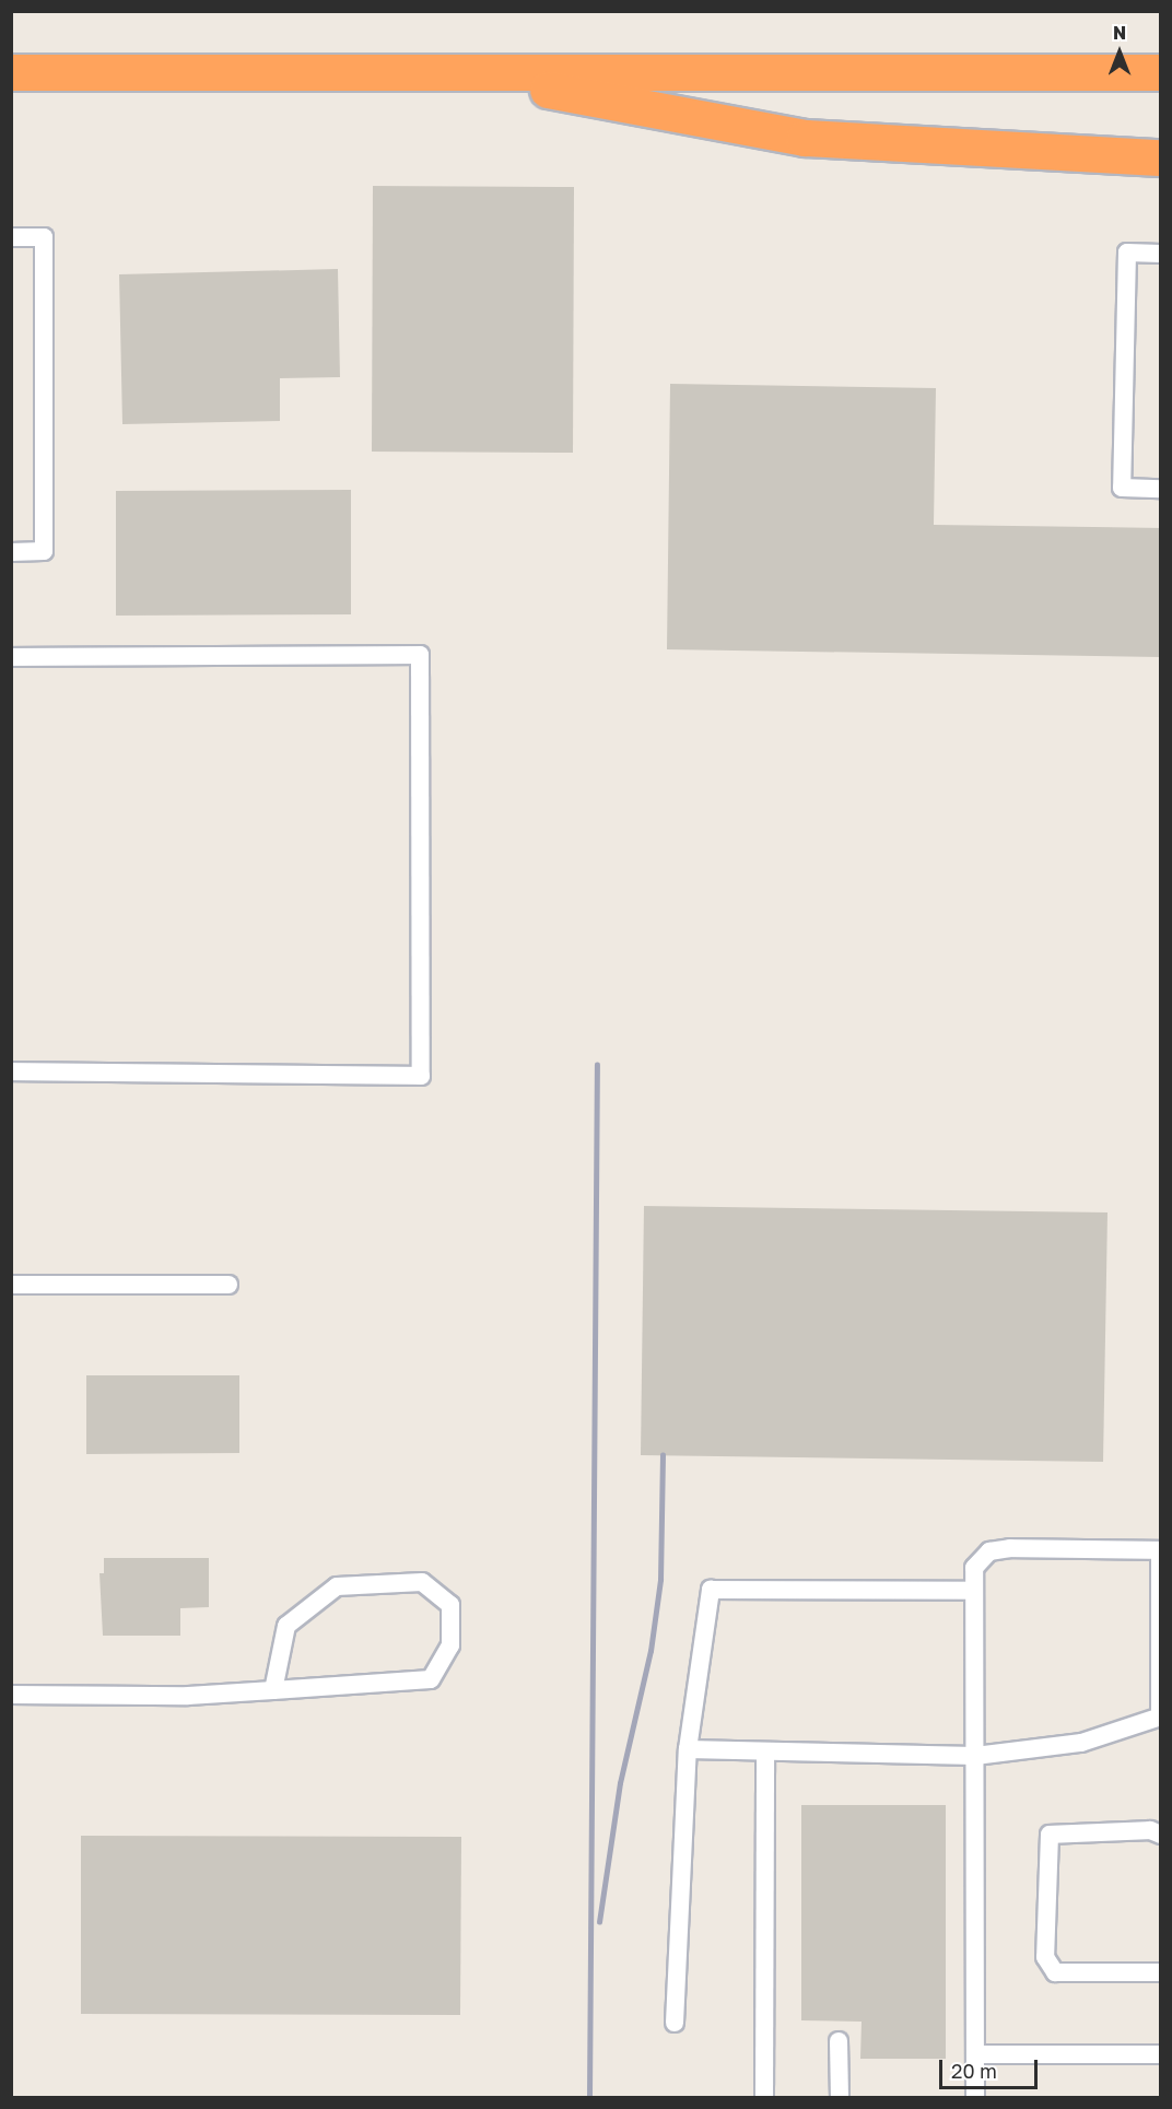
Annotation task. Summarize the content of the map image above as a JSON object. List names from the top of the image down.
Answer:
{
  "scale_bar": "20 m",
  "north": "top"
}
